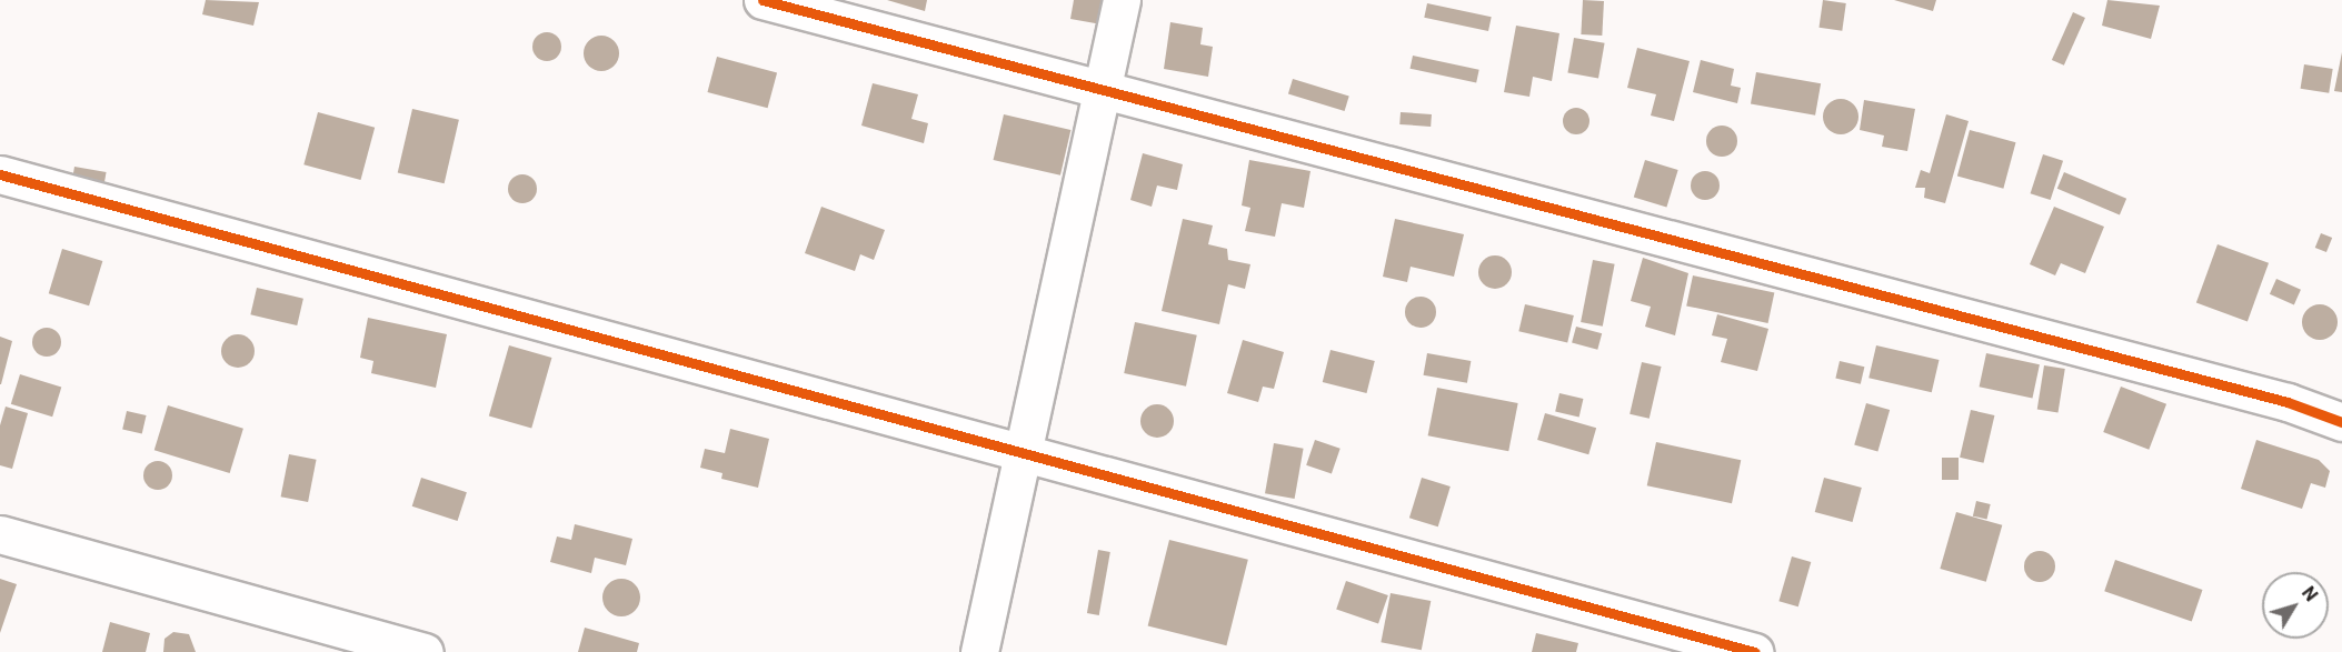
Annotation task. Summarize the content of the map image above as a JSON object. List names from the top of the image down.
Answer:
{
  "north": "top right"
}
